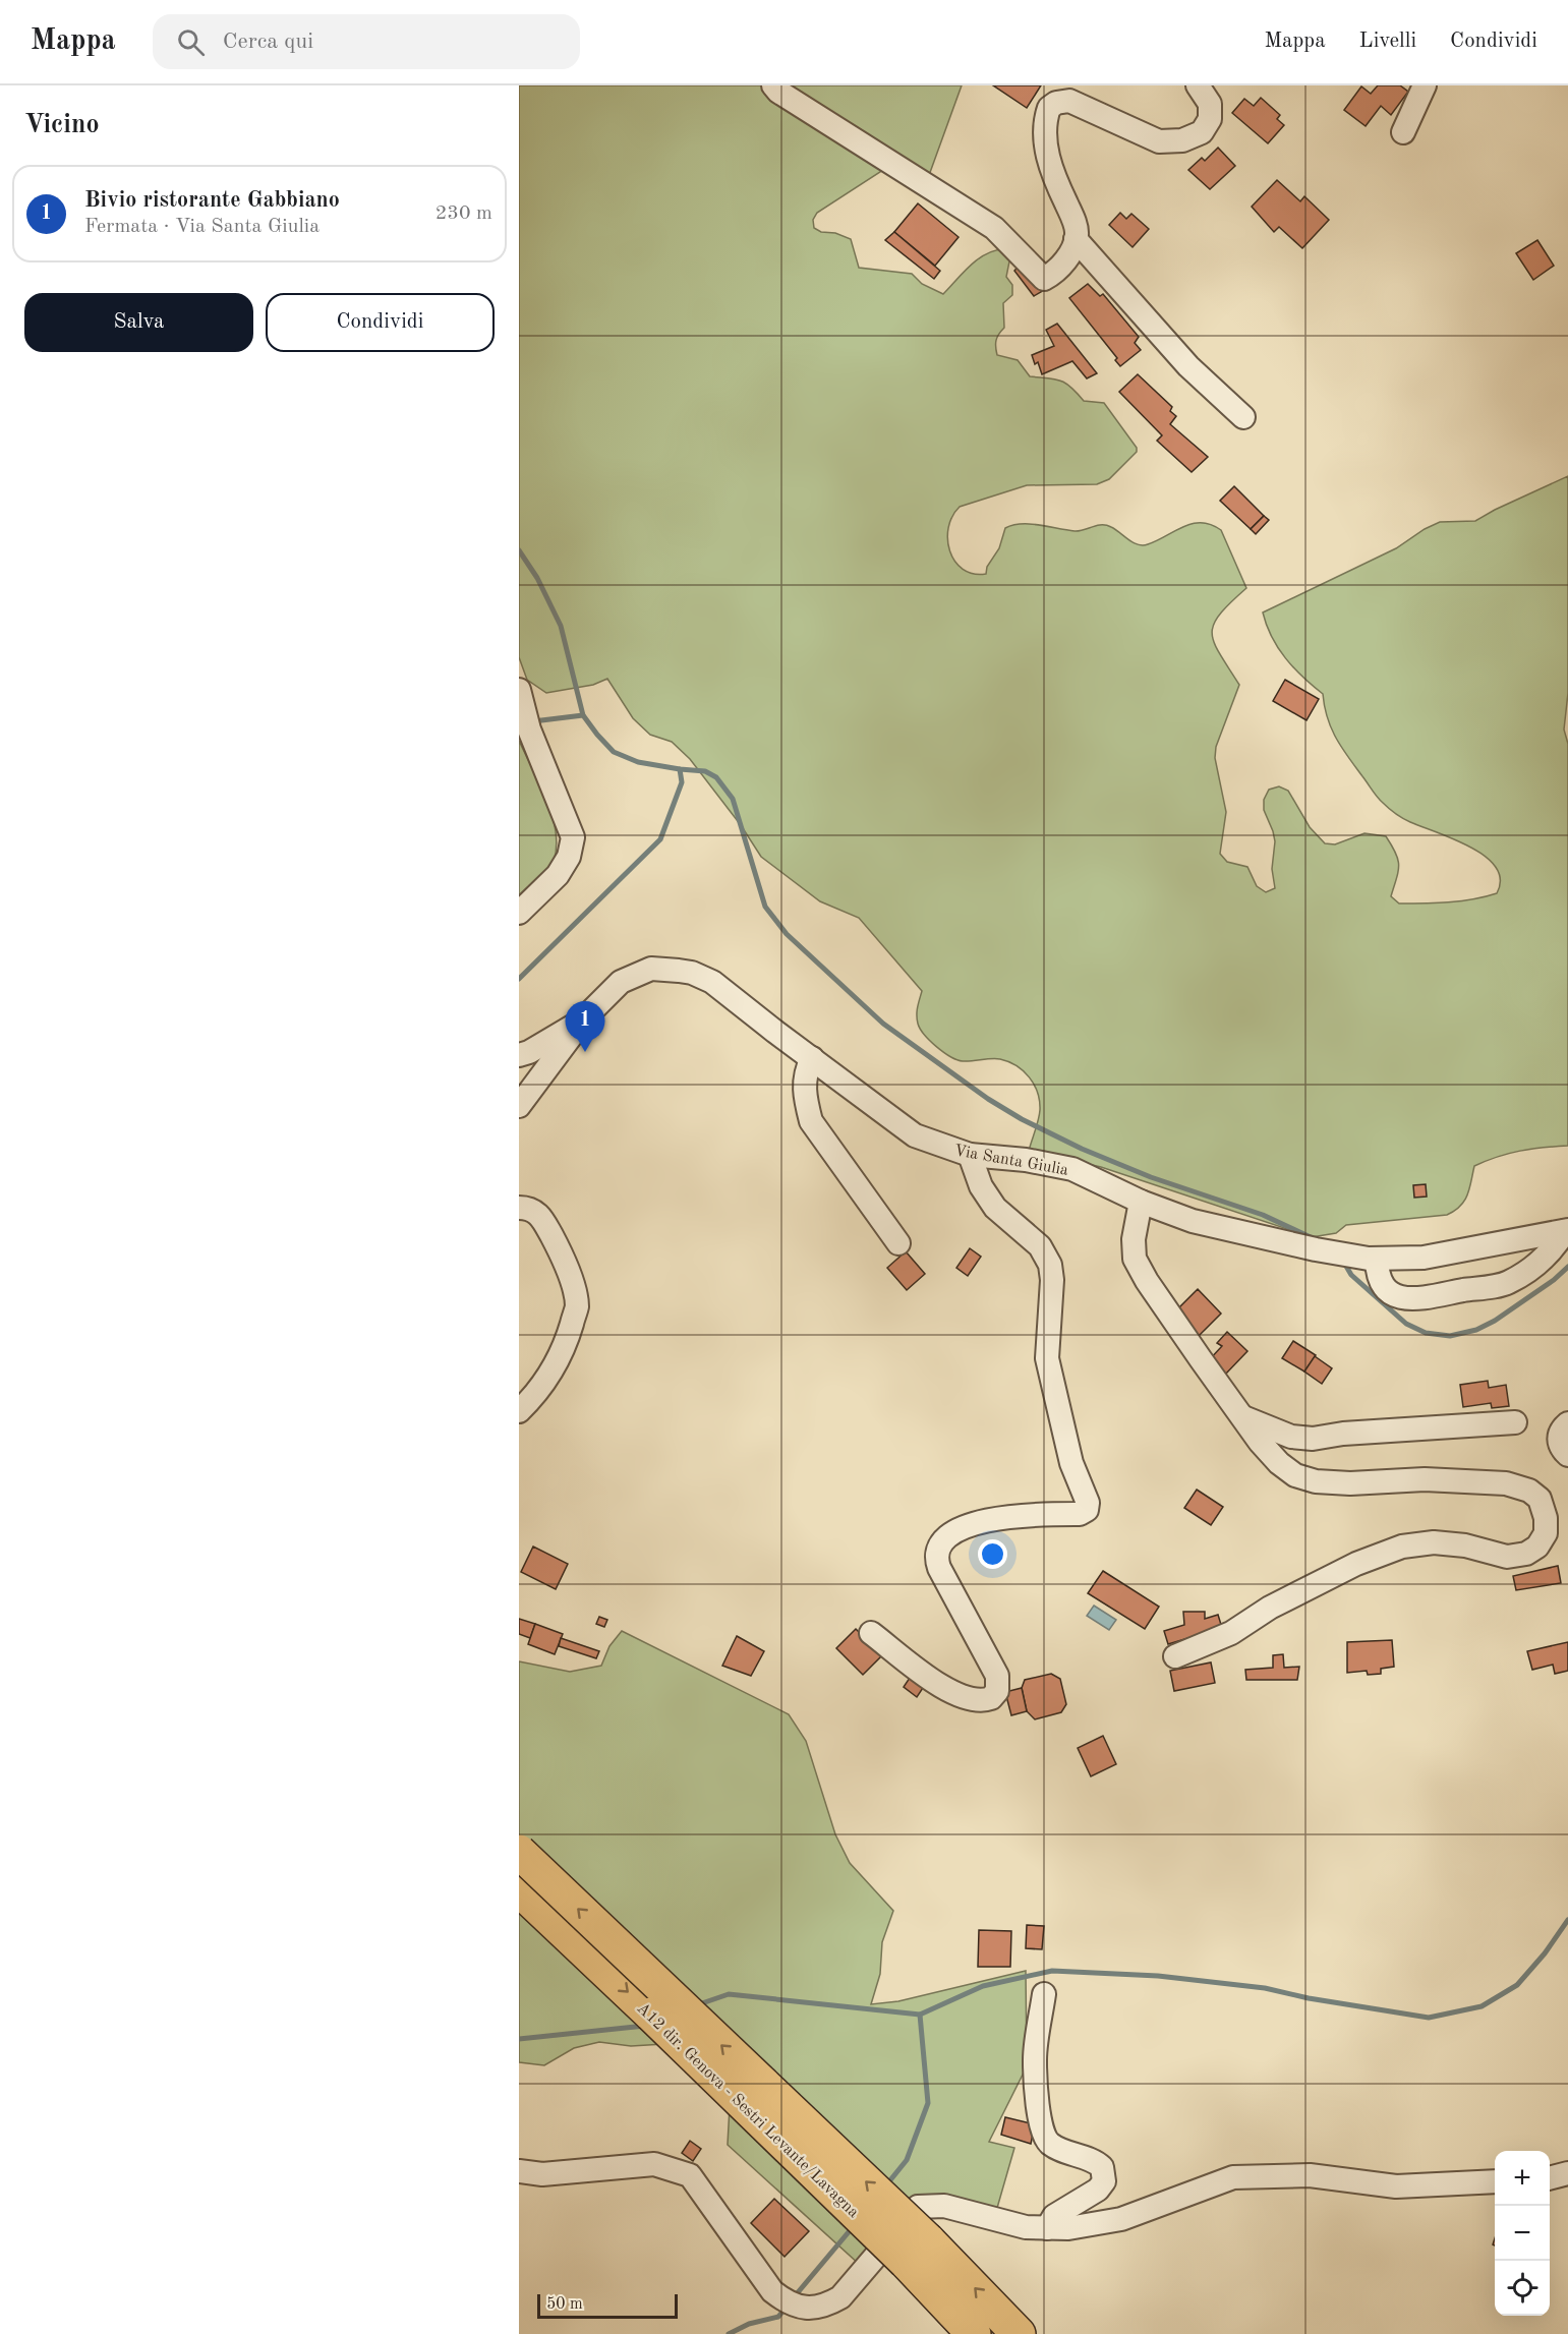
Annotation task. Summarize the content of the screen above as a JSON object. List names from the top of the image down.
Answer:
{
  "streets": {
    "highway": ["A12 dir. Genova - Sestri Levante/Lavagna"],
    "street": ["Via Santa Giulia"]
  },
  "scale_bar": "50 m",
  "page": {
    "header": "Mappa",
    "search": "Cerca qui",
    "nav": ["Mappa", "Livelli", "Condividi"],
    "heading": "Vicino",
    "list": [
      {
        "mark": "1",
        "name": "Bivio ristorante Gabbiano",
        "note": "Fermata · Via Santa Giulia",
        "value": "230 m"
      }
    ],
    "buttons": ["Salva", "Condividi"],
    "pins": "1",
    "map_buttons": ["+", "−"],
    "scale": "50 m"
  }
}
